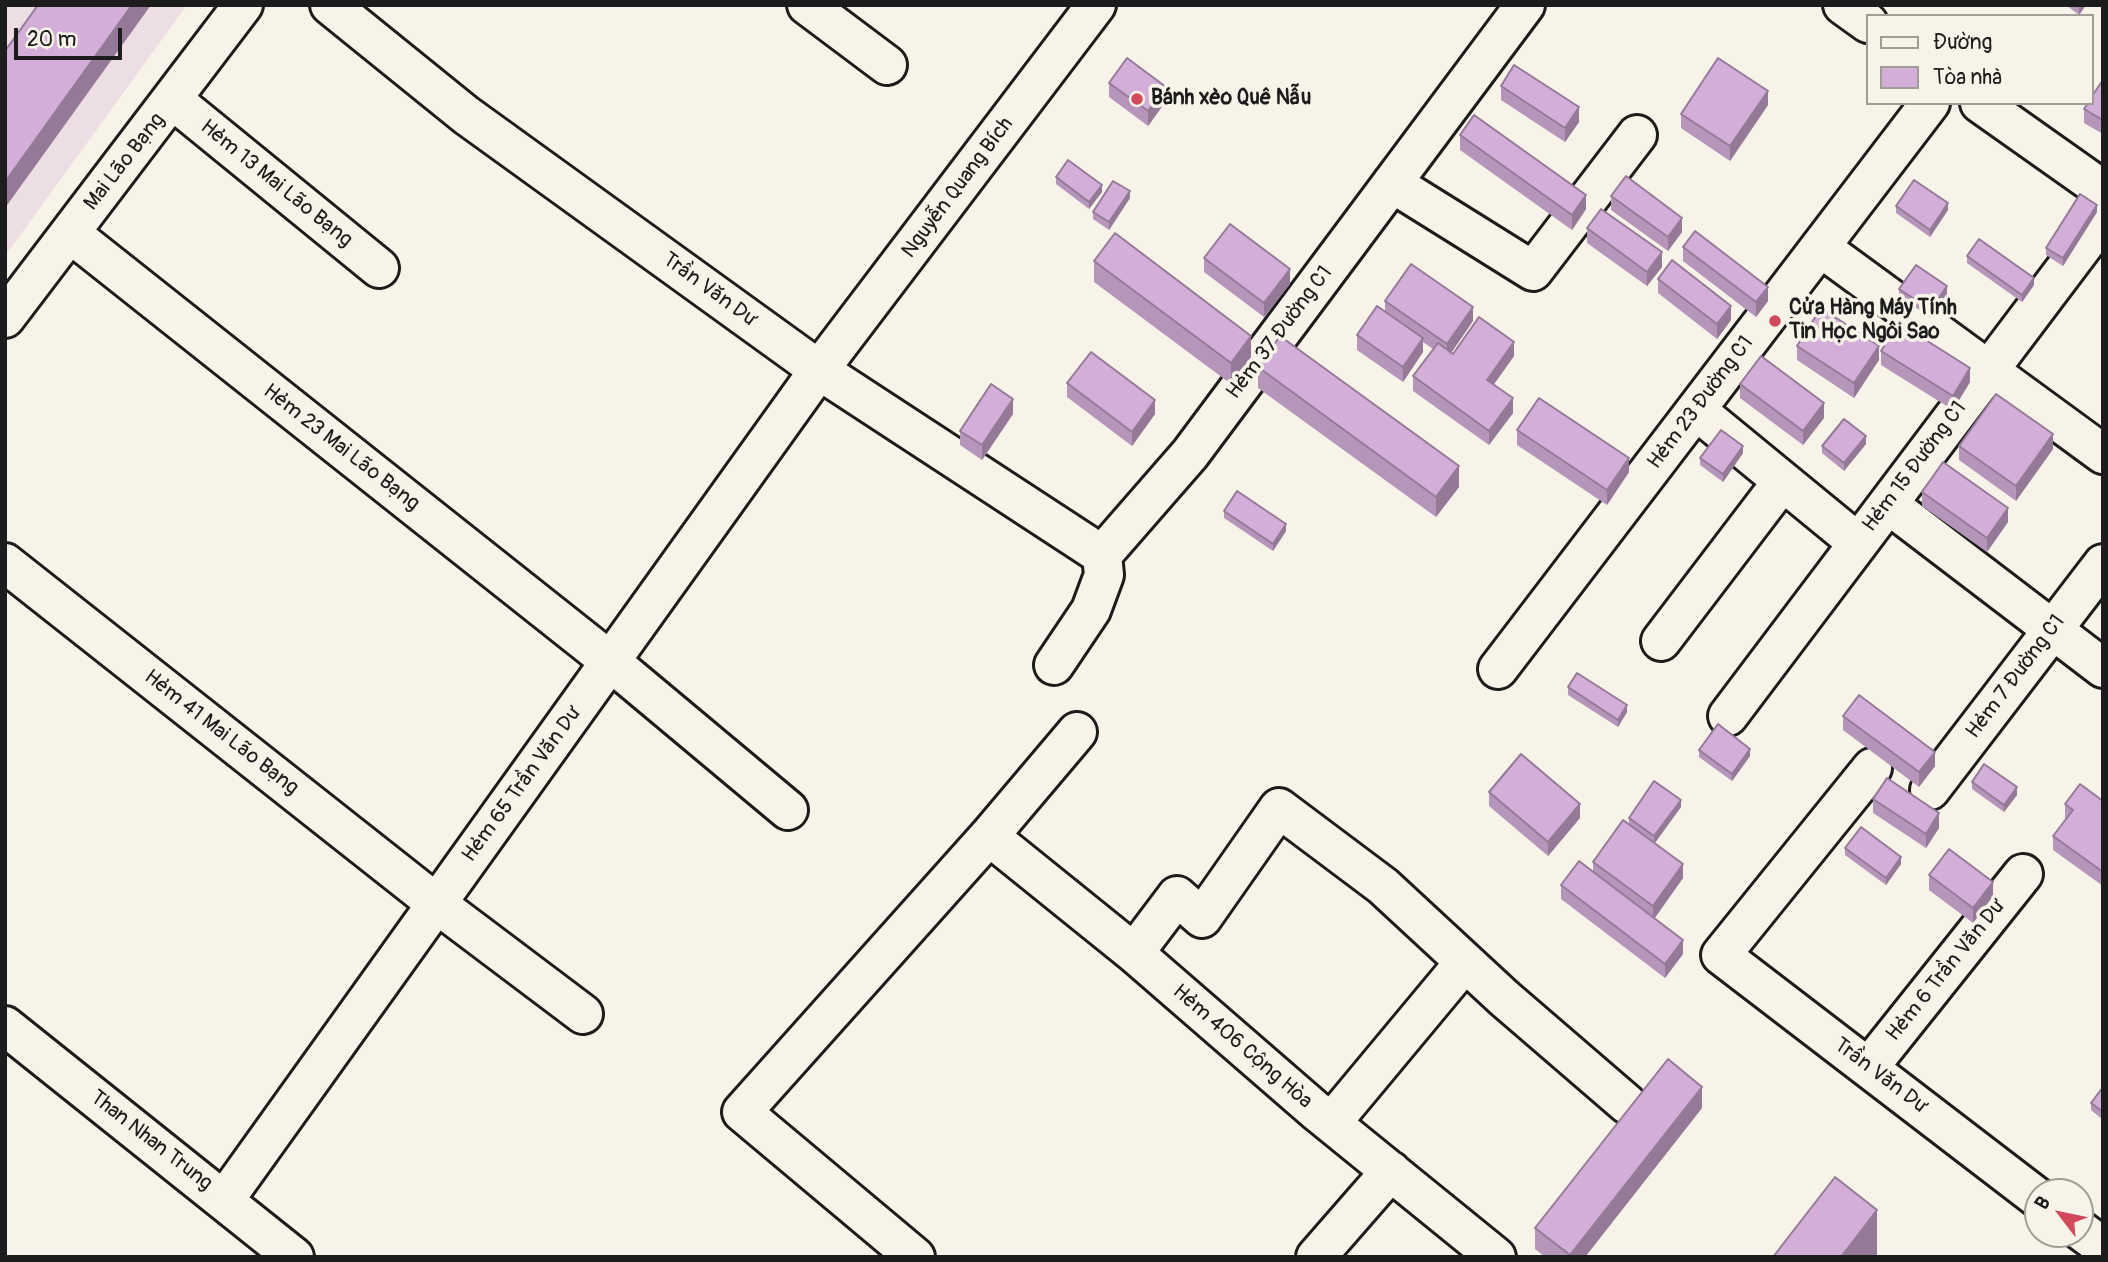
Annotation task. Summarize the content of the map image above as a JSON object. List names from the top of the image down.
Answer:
{
  "streets": {
    "street": [
      "Mai Lão Bạng",
      "Hẻm 13 Mai Lão Bạng",
      "Nguyễn Quang Bích",
      "Trần Văn Dư",
      "Hẻm 37 Đường C1",
      "Hẻm 23 Đường C1",
      "Hẻm 23 Mai Lão Bạng",
      "Hẻm 15 Đường C1",
      "Hẻm 7 Đường C1",
      "Hẻm 41 Mai Lão Bạng",
      "Hẻm 65 Trần Văn Dư",
      "Hẻm 6 Trần Văn Dư",
      "Hẻm 406 Cộng Hòa",
      "Than Nhan Trung"
    ]
  },
  "crossings": [
    ["Mai Lão Bạng", "Hẻm 13 Mai Lão Bạng"],
    ["Mai Lão Bạng", "Hẻm 23 Mai Lão Bạng"],
    ["Nguyễn Quang Bích", "Trần Văn Dư"],
    ["Nguyễn Quang Bích", "Hẻm 65 Trần Văn Dư"],
    ["Trần Văn Dư", "Hẻm 37 Đường C1"],
    ["Trần Văn Dư", "Hẻm 65 Trần Văn Dư"],
    ["Trần Văn Dư", "Hẻm 6 Trần Văn Dư"],
    ["Hẻm 23 Mai Lão Bạng", "Hẻm 65 Trần Văn Dư"],
    ["Hẻm 41 Mai Lão Bạng", "Hẻm 65 Trần Văn Dư"],
    ["Hẻm 65 Trần Văn Dư", "Than Nhan Trung"]
  ],
  "places": ["Bánh xèo Quê Nẫu", "Cửa Hàng Máy Tính Tin Học Ngôi Sao"],
  "legend": ["Đường", "Tòa nhà"],
  "scale_bar": "20 m",
  "north": "top left"
}
